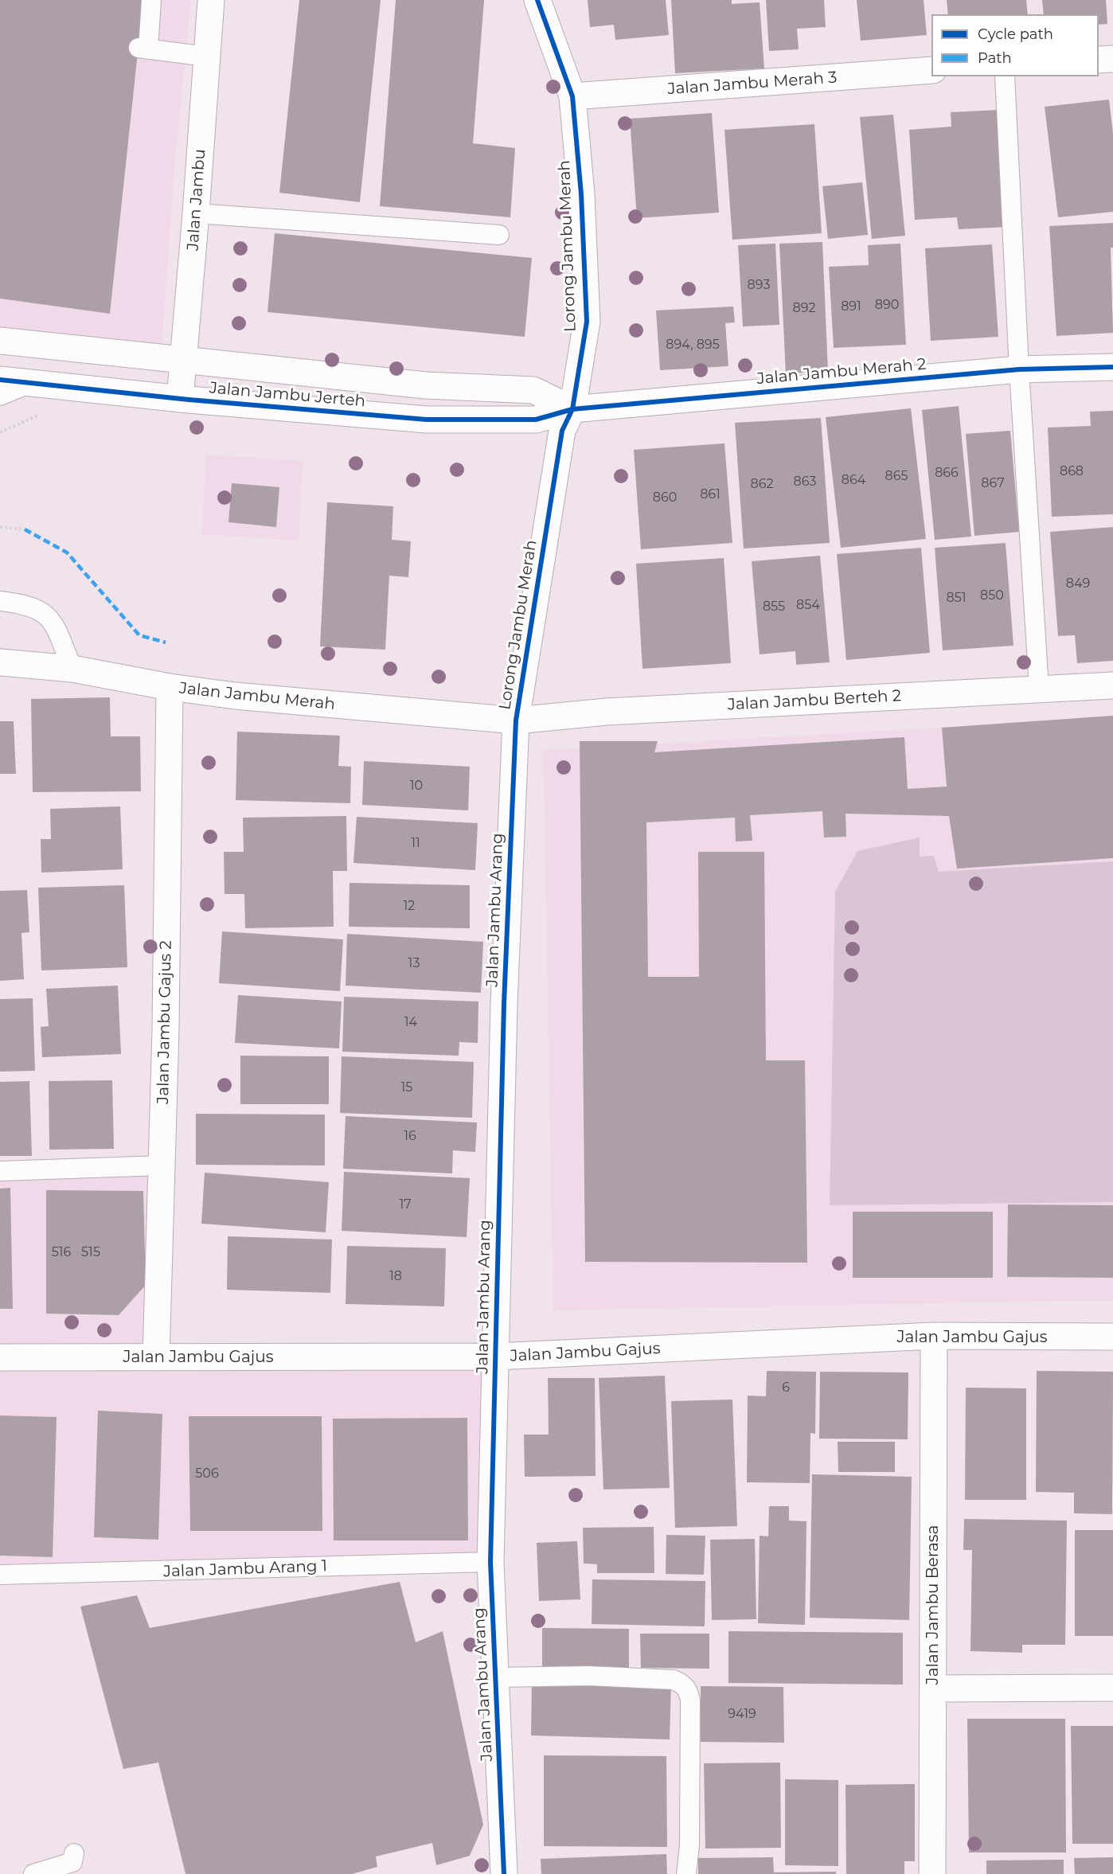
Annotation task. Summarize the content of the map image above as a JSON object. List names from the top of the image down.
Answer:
{
  "streets": {
    "street": [
      "Jalan Jambu Merah 3",
      "Jalan Jambu",
      "Lorong Jambu Merah",
      "Jalan Jambu Merah 2",
      "Jalan Jambu Jerteh",
      "Jalan Jambu Merah",
      "Jalan Jambu Berteh 2",
      "Jalan Jambu Arang",
      "Jalan Jambu Gajus 2",
      "Jalan Jambu Gajus",
      "Jalan Jambu Berasa"
    ],
    "lane": ["Jalan Jambu Arang 1"]
  },
  "crossings": [
    ["Jalan Jambu Merah 3", "Lorong Jambu Merah"],
    ["Jalan Jambu", "Jalan Jambu Jerteh"],
    ["Lorong Jambu Merah", "Jalan Jambu Merah 2"],
    ["Lorong Jambu Merah", "Jalan Jambu Jerteh"],
    ["Lorong Jambu Merah", "Jalan Jambu Merah"],
    ["Lorong Jambu Merah", "Jalan Jambu Berteh 2"],
    ["Lorong Jambu Merah", "Jalan Jambu Arang"],
    ["Jalan Jambu Merah 2", "Jalan Jambu Jerteh"],
    ["Jalan Jambu Merah", "Jalan Jambu Berteh 2"],
    ["Jalan Jambu Merah", "Jalan Jambu Arang"],
    ["Jalan Jambu Merah", "Jalan Jambu Gajus 2"],
    ["Jalan Jambu Berteh 2", "Jalan Jambu Arang"],
    ["Jalan Jambu Arang", "Jalan Jambu Gajus"],
    ["Jalan Jambu Arang", "Jalan Jambu Arang 1"],
    ["Jalan Jambu Gajus 2", "Jalan Jambu Gajus"],
    ["Jalan Jambu Gajus", "Jalan Jambu Berasa"]
  ],
  "house_numbers": [
    "893",
    "890",
    "891",
    "892",
    "894, 895",
    "868",
    "866",
    "865",
    "864",
    "863",
    "867",
    "862",
    "861",
    "860",
    "849",
    "850",
    "851",
    "854",
    "855",
    "10",
    "11",
    "12",
    "13",
    "14",
    "15",
    "16",
    "17",
    "516",
    "515",
    "18",
    "6",
    "506",
    "9419"
  ],
  "legend": ["Cycle path", "Path"]
}
